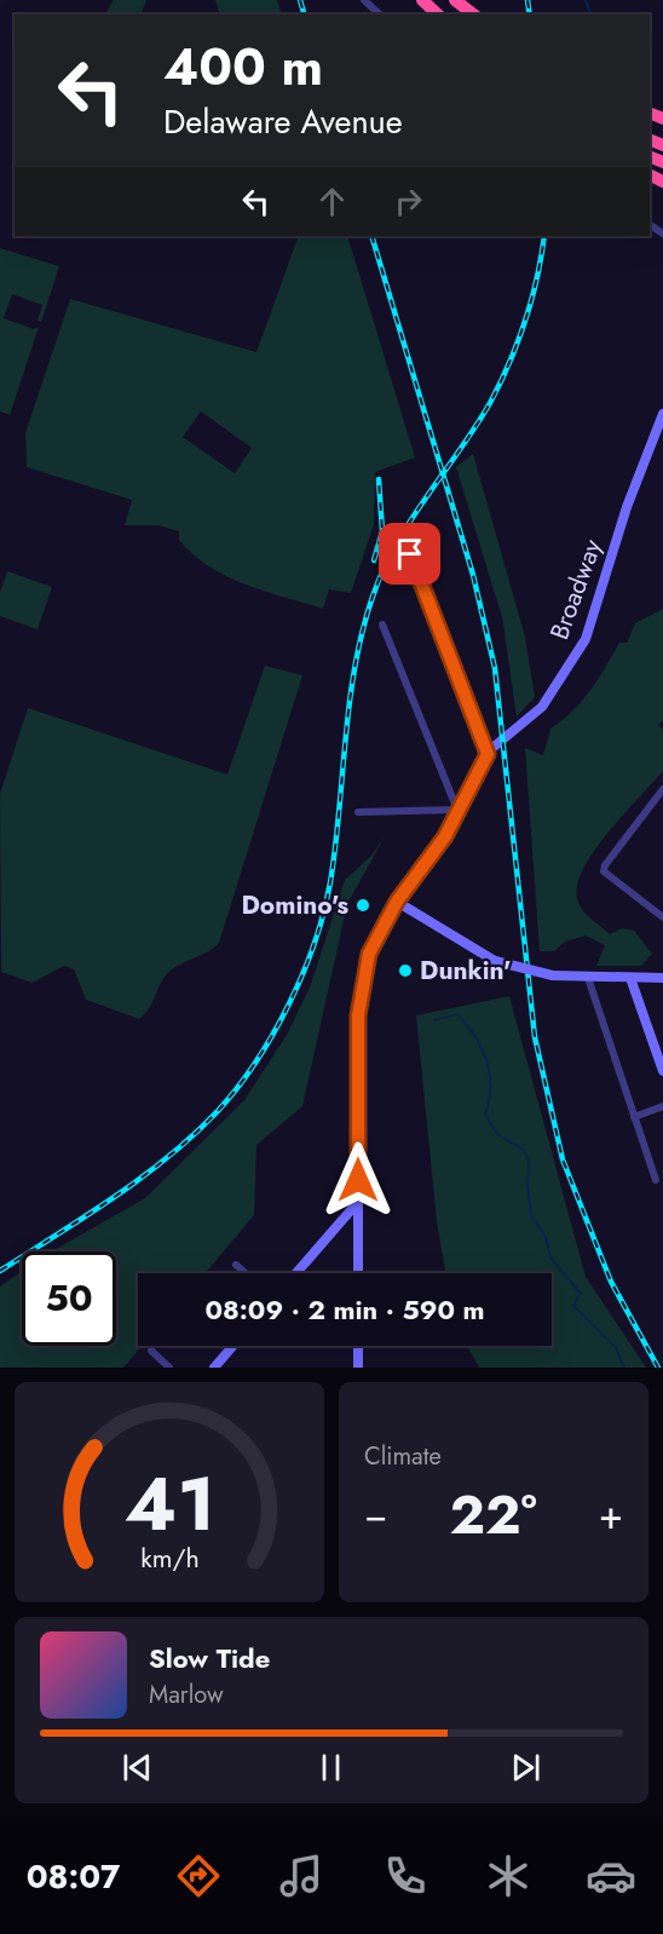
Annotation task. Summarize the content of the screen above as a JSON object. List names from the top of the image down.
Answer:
{
  "streets": {
    "main road": ["Broadway"]
  },
  "places": ["Domino's", "Dunkin'"],
  "page": {
    "turn": ["400 m", "Delaware Avenue"],
    "limit": "50",
    "trip": "08:09 · 2 min · 590 m",
    "tile": "Climate",
    "heat": ["−", "22°", "+"],
    "song": ["Slow Tide", "Marlow"],
    "tabs": "08:07",
    "gauge": ["41", "km/h"]
  }
}
